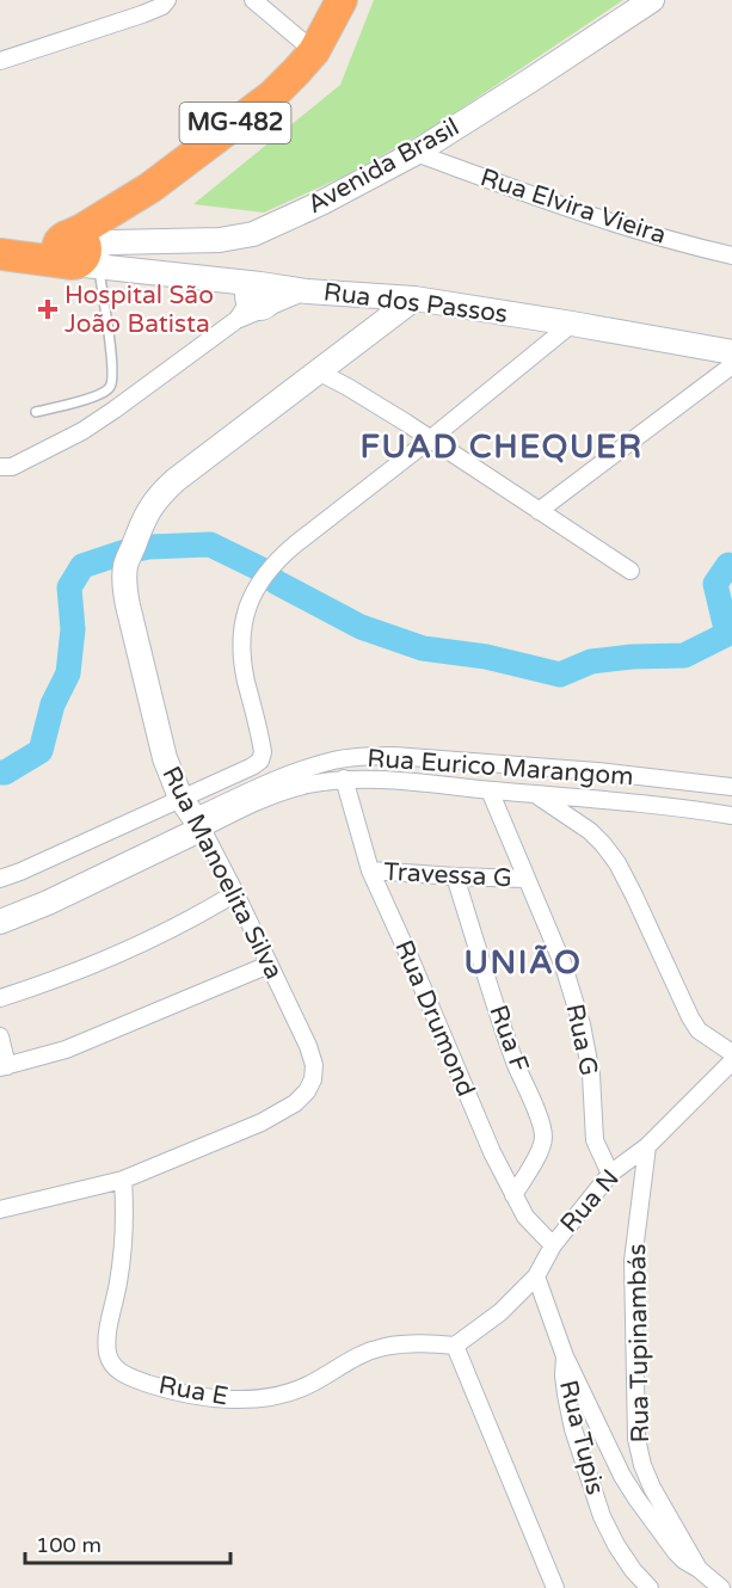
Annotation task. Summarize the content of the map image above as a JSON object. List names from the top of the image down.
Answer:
{
  "streets": {
    "highway": ["MG-482"],
    "street": [
      "Avenida Brasil",
      "Rua Elvira Vieira",
      "Rua dos Passos",
      "Rua Eurico Marangom",
      "Rua Manoelita Silva",
      "Travessa G",
      "Rua Drumond",
      "Rua F",
      "Rua G",
      "Rua N",
      "Rua Tupinambás",
      "Rua E",
      "Rua Tupis"
    ]
  },
  "crossings": [
    ["MG-482", "Avenida Brasil"],
    ["MG-482", "Rua dos Passos"],
    ["Avenida Brasil", "Rua Elvira Vieira"],
    ["Avenida Brasil", "Rua dos Passos"],
    ["Rua Eurico Marangom", "Rua Manoelita Silva"],
    ["Rua Eurico Marangom", "Rua Drumond"],
    ["Rua Eurico Marangom", "Rua G"],
    ["Rua Manoelita Silva", "Rua E"],
    ["Travessa G", "Rua Drumond"],
    ["Travessa G", "Rua F"],
    ["Travessa G", "Rua G"],
    ["Rua Drumond", "Rua F"],
    ["Rua Drumond", "Rua N"],
    ["Rua G", "Rua N"],
    ["Rua N", "Rua Tupinambás"],
    ["Rua N", "Rua E"],
    ["Rua N", "Rua Tupis"]
  ],
  "districts": ["FUAD CHEQUER", "UNIÃO"],
  "places": {
    "health": ["Hospital São João Batista"]
  },
  "scale_bar": "100 m"
}
